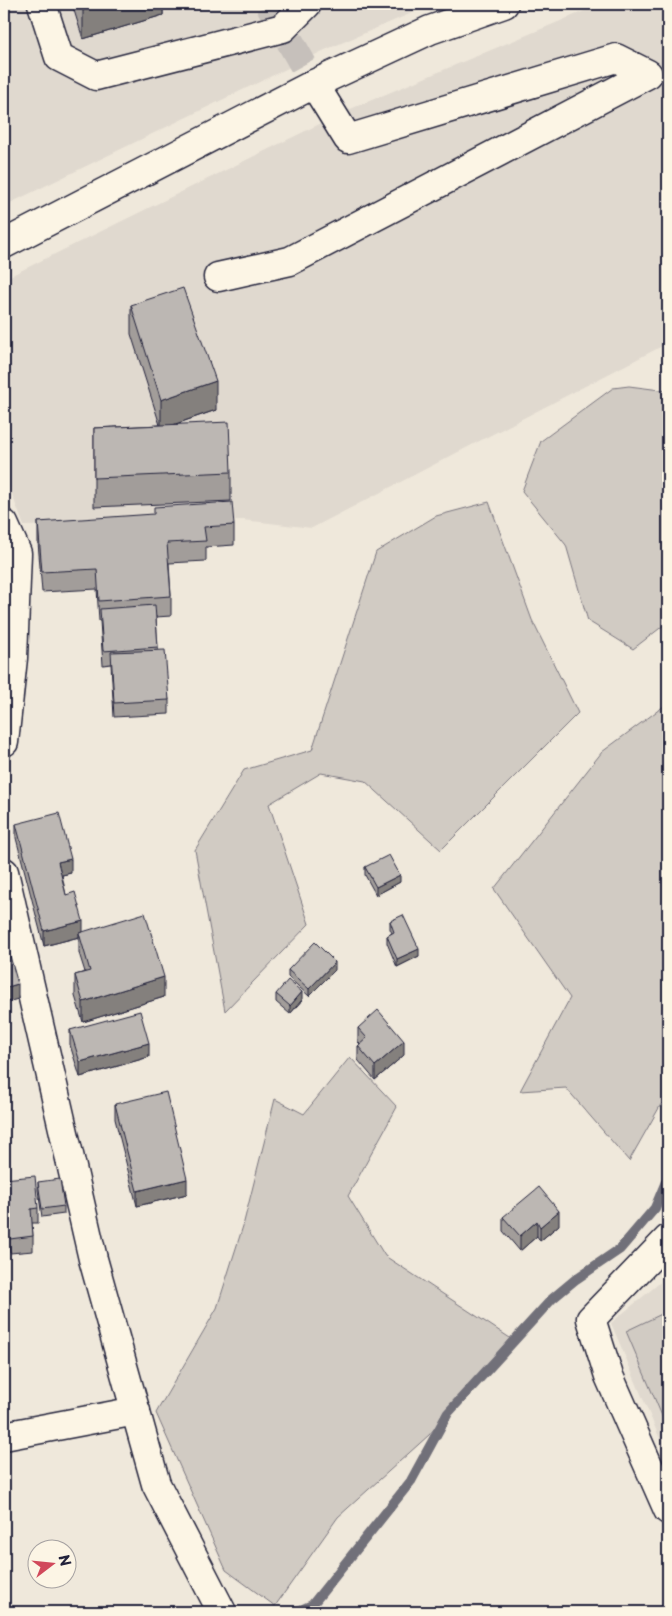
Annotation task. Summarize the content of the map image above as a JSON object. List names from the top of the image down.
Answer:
{
  "north": "right"
}
